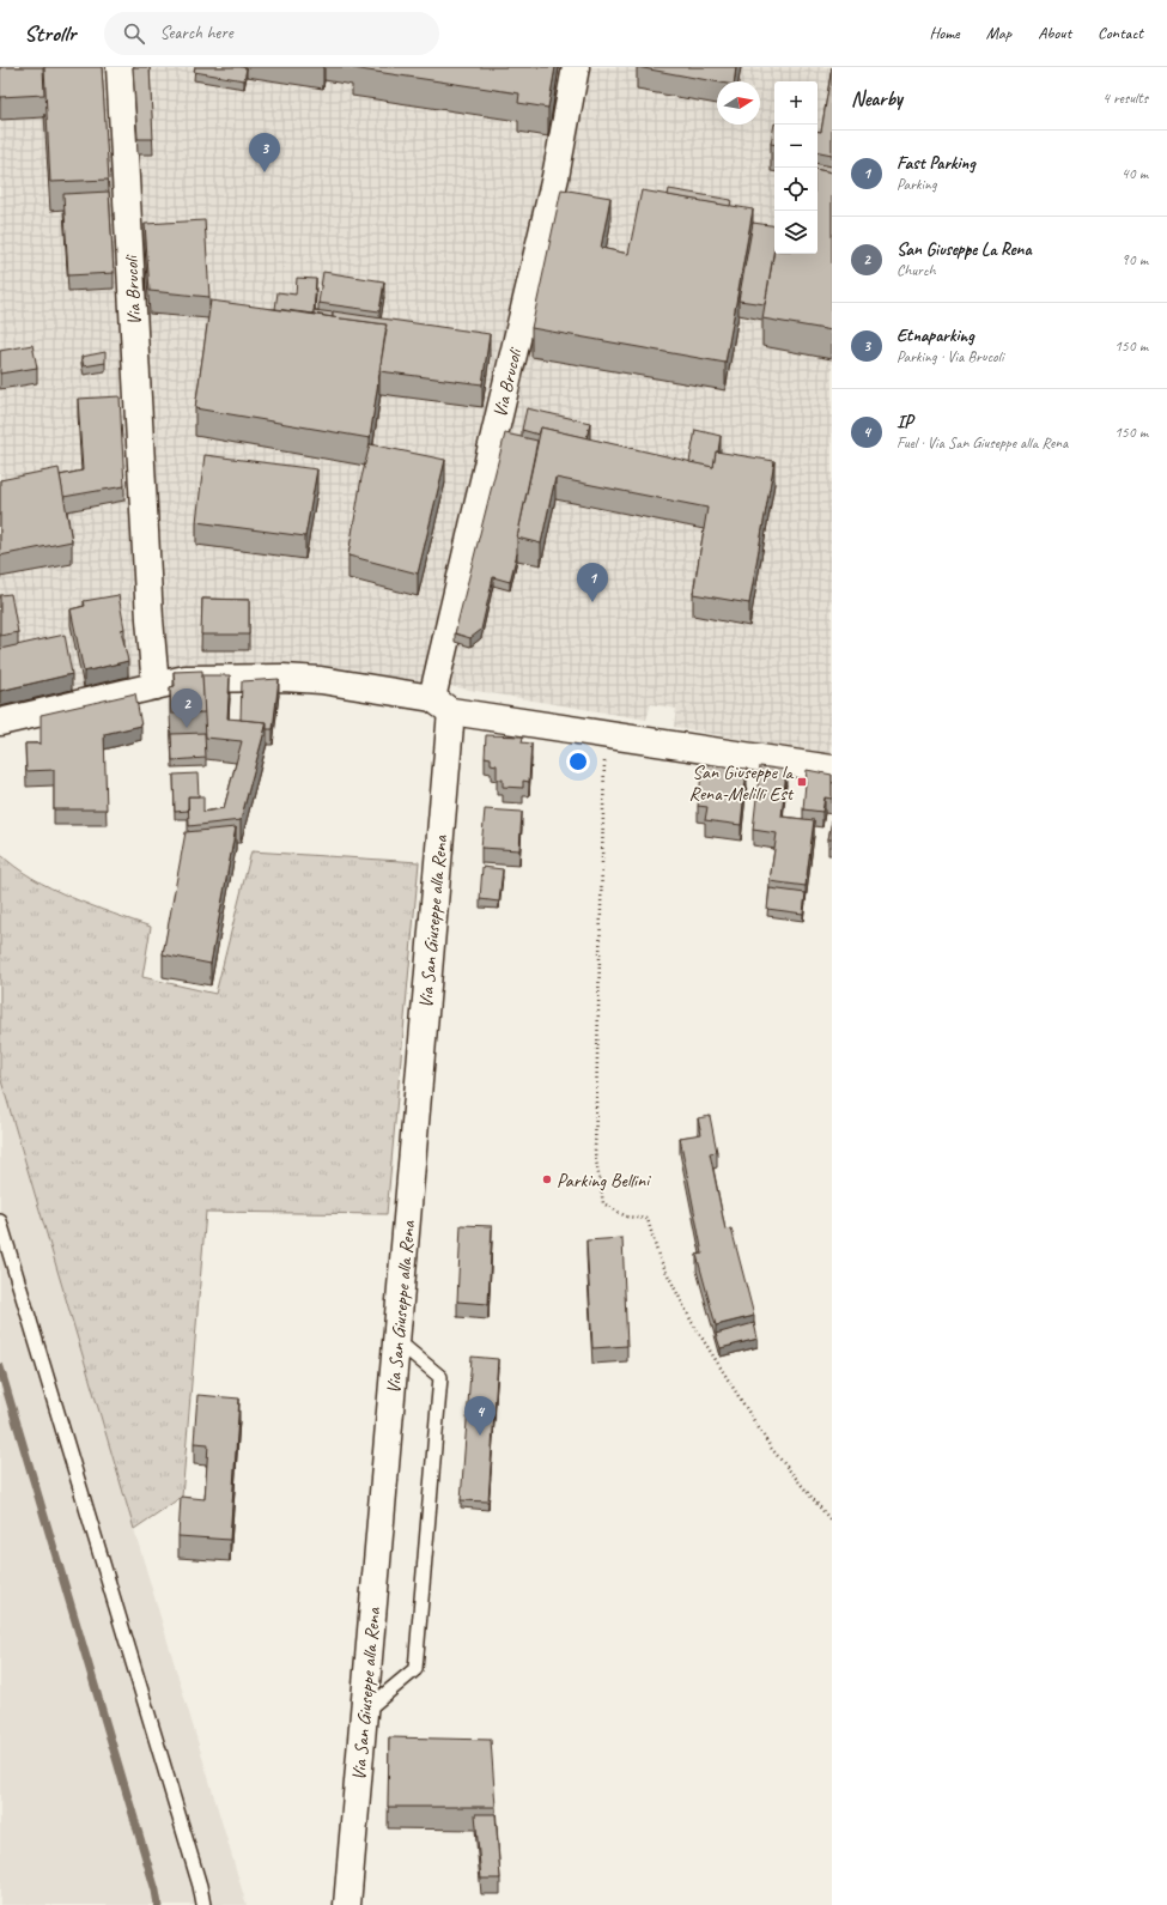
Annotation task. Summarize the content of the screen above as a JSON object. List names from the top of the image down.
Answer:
{
  "streets": {
    "street": ["Via Brucoli", "Via San Giuseppe alla Rena"]
  },
  "crossings": [
    ["Via Brucoli", "Via San Giuseppe alla Rena"]
  ],
  "places": {
    "transit": ["San Giuseppe la Rena-Melilli Est"],
    "other": ["Parking Bellini"]
  },
  "north": "right",
  "page": {
    "header": "Strollr",
    "search": "Search here",
    "nav": [
      "Home",
      "Map",
      "About",
      "Contact"
    ],
    "heading": ["Nearby", "4 results"],
    "map_buttons": ["+", "−"],
    "list": [
      {
        "mark": "1",
        "name": "Fast Parking",
        "note": "Parking",
        "value": "40 m"
      },
      {
        "mark": "2",
        "name": "San Giuseppe La Rena",
        "note": "Church",
        "value": "90 m"
      },
      {
        "mark": "3",
        "name": "Etnaparking",
        "note": "Parking · Via Brucoli",
        "value": "150 m"
      },
      {
        "mark": "4",
        "name": "IP",
        "note": "Fuel · Via San Giuseppe alla Rena",
        "value": "150 m"
      }
    ],
    "pins": [
      "3",
      "1",
      "2",
      "4"
    ]
  }
}
